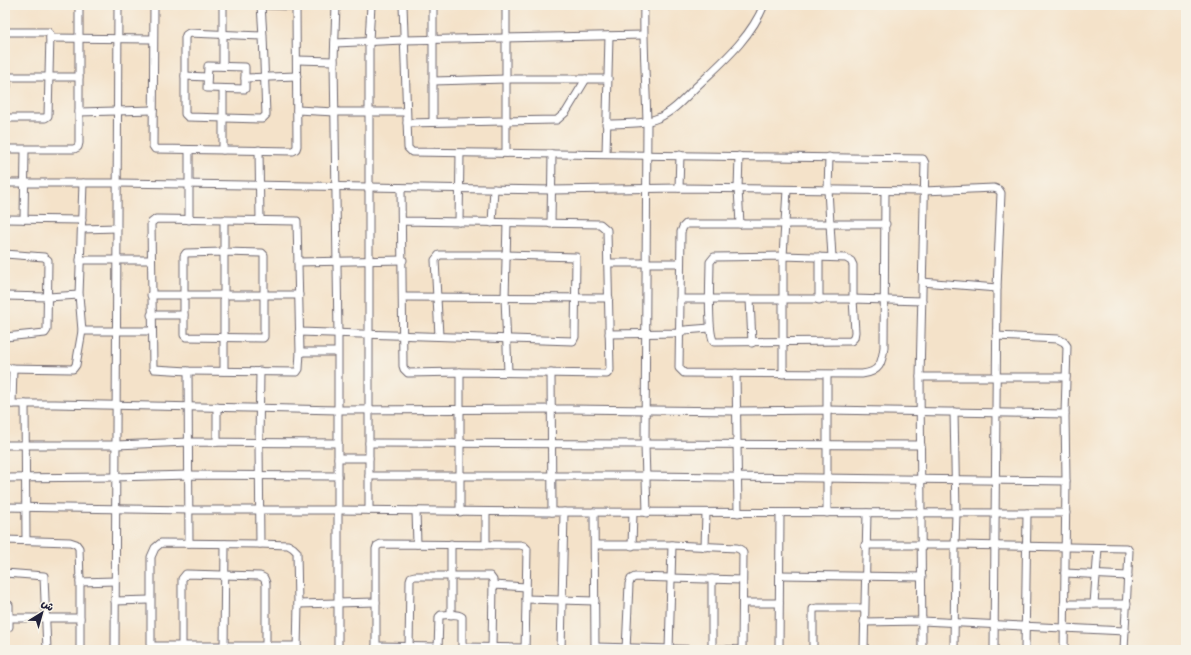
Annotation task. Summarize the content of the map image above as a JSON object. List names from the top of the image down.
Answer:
{
  "north": "top right"
}
